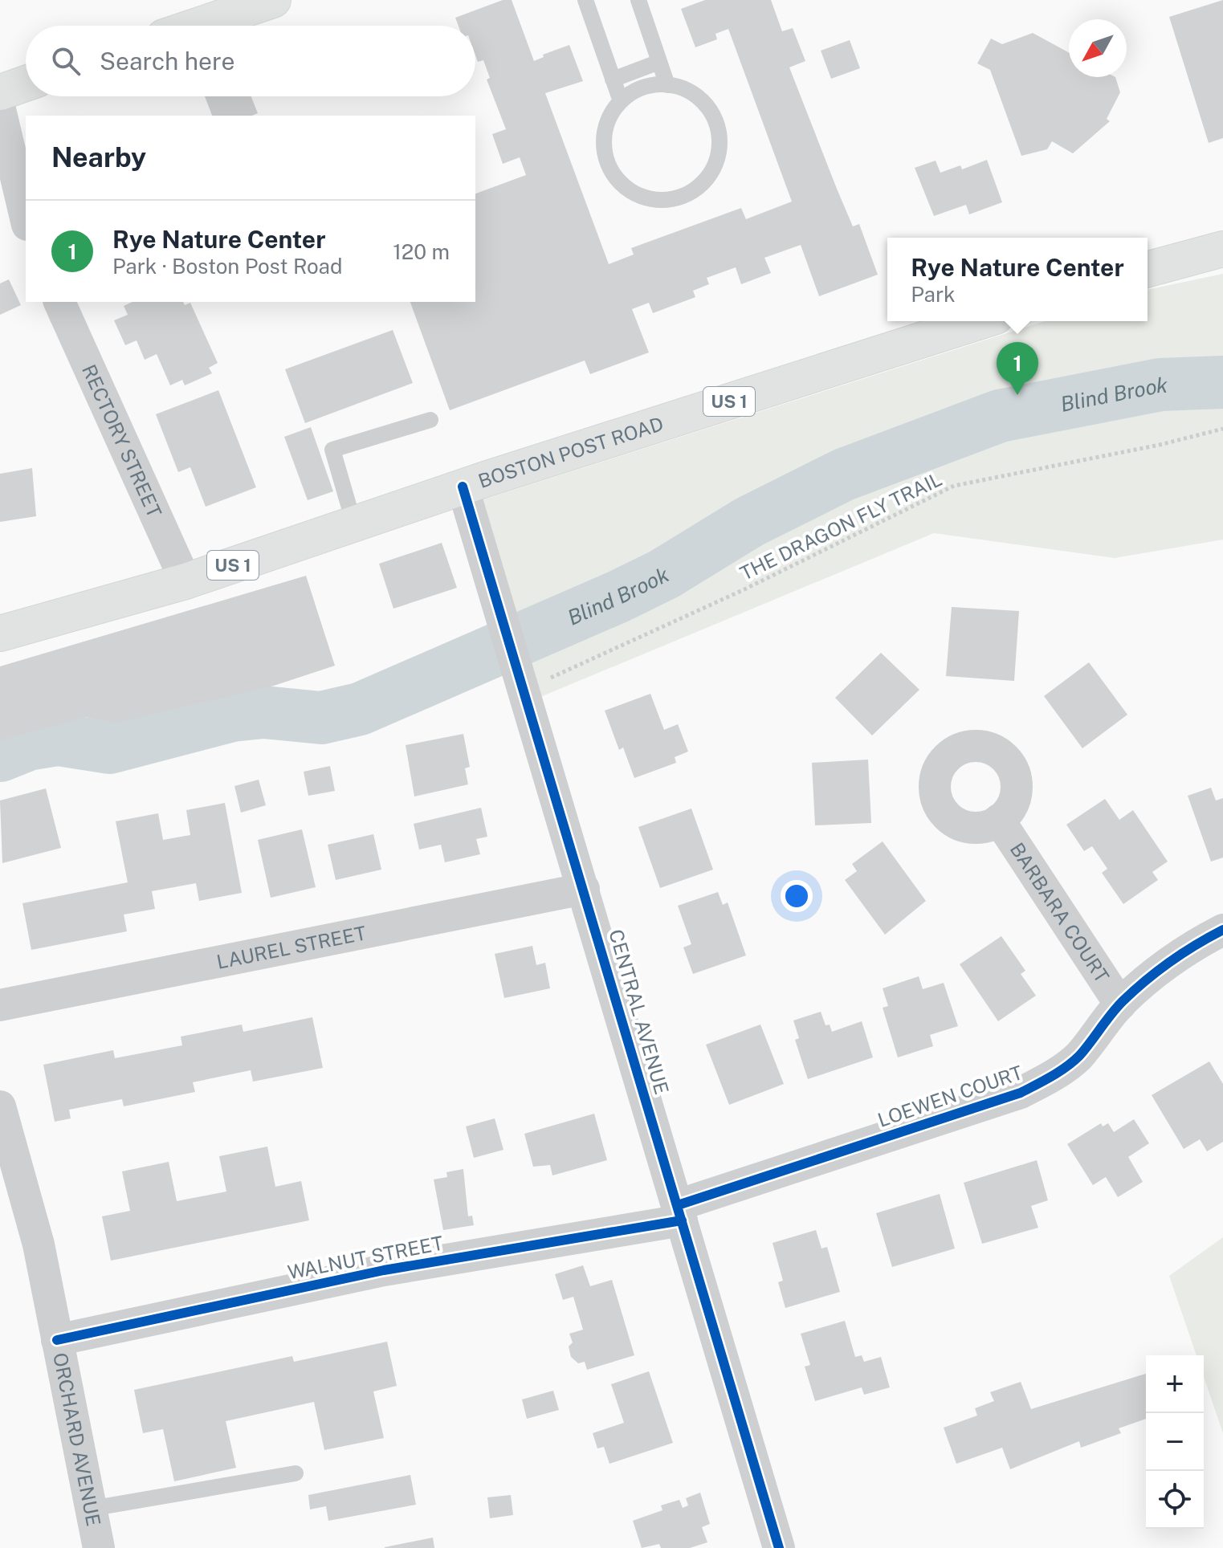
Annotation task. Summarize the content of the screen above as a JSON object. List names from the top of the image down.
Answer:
{
  "streets": {
    "main road": ["US 1", "BOSTON POST ROAD"],
    "street": [
      "RECTORY STREET",
      "BARBARA COURT",
      "LAUREL STREET",
      "CENTRAL AVENUE",
      "LOEWEN COURT",
      "WALNUT STREET",
      "ORCHARD AVENUE"
    ],
    "path": ["THE DRAGON FLY TRAIL"]
  },
  "crossings": [
    ["RECTORY STREET", "BOSTON POST ROAD"],
    ["BOSTON POST ROAD", "CENTRAL AVENUE"],
    ["THE DRAGON FLY TRAIL", "CENTRAL AVENUE"],
    ["BARBARA COURT", "LOEWEN COURT"],
    ["LAUREL STREET", "CENTRAL AVENUE"],
    ["CENTRAL AVENUE", "LOEWEN COURT"],
    ["CENTRAL AVENUE", "WALNUT STREET"],
    ["LOEWEN COURT", "WALNUT STREET"],
    ["WALNUT STREET", "ORCHARD AVENUE"]
  ],
  "water": ["Blind Brook"],
  "north": "bottom left",
  "page": {
    "search": "Search here",
    "heading": "Nearby",
    "list": [
      {
        "mark": "1",
        "name": "Rye Nature Center",
        "note": "Park · Boston Post Road",
        "value": "120 m"
      }
    ],
    "popup": ["Rye Nature Center", "Park"],
    "pins": "1",
    "map_buttons": ["+", "−"]
  }
}
